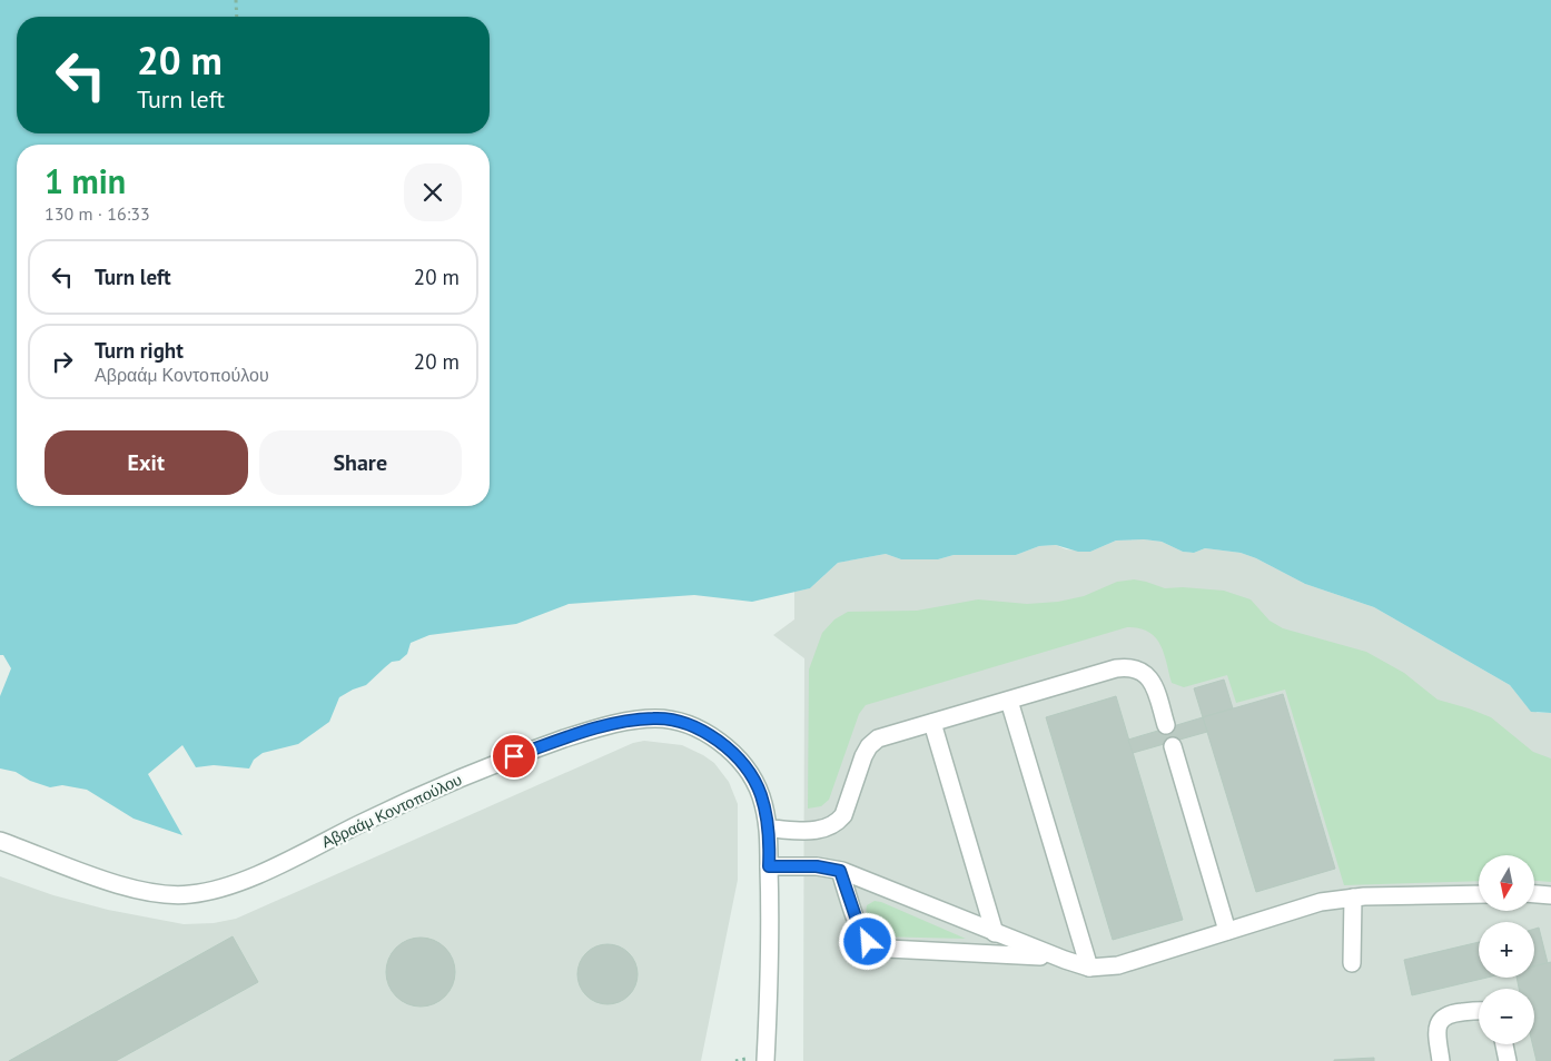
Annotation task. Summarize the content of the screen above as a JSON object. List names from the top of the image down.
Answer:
{
  "streets": {
    "street": ["Αβραάμ Κοντοπούλου"]
  },
  "north": "bottom",
  "page": {
    "turn": ["20 m", "Turn left"],
    "heading": ["1 min", "130 m · 16:33"],
    "list": [
      {
        "name": "Turn left",
        "value": "20 m"
      },
      {
        "name": "Turn right",
        "note": "Αβραάμ Κοντοπούλου",
        "value": "20 m"
      }
    ],
    "buttons": ["Exit", "Share"],
    "map_buttons": ["+", "−"]
  }
}
